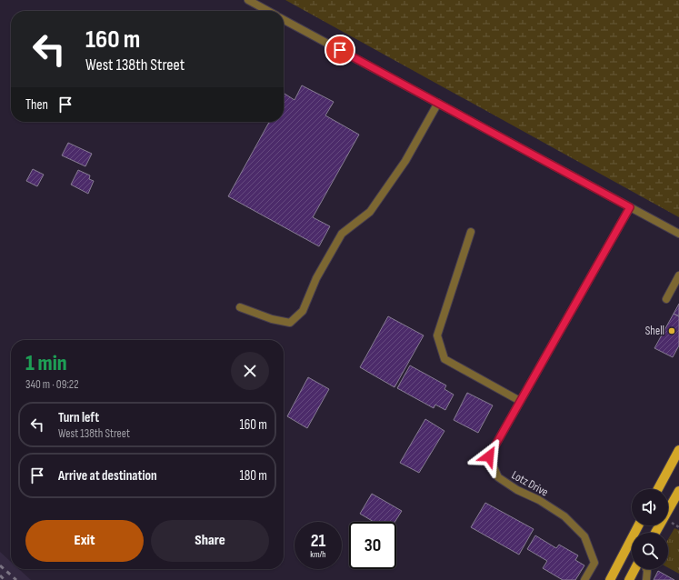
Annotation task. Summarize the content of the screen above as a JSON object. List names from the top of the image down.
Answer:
{
  "streets": {
    "street": ["Lotz Drive"]
  },
  "places": ["Shell"],
  "page": {
    "turn": ["160 m", "West 138th Street"],
    "then": "Then",
    "heading": ["1 min", "340 m · 09:22"],
    "list": [
      {
        "name": "Turn left",
        "note": "West 138th Street",
        "value": "160 m"
      },
      {
        "name": "Arrive at destination",
        "value": "180 m"
      }
    ],
    "buttons": ["Exit", "Share"],
    "speed": "21 km/h",
    "limit": "30"
  }
}
